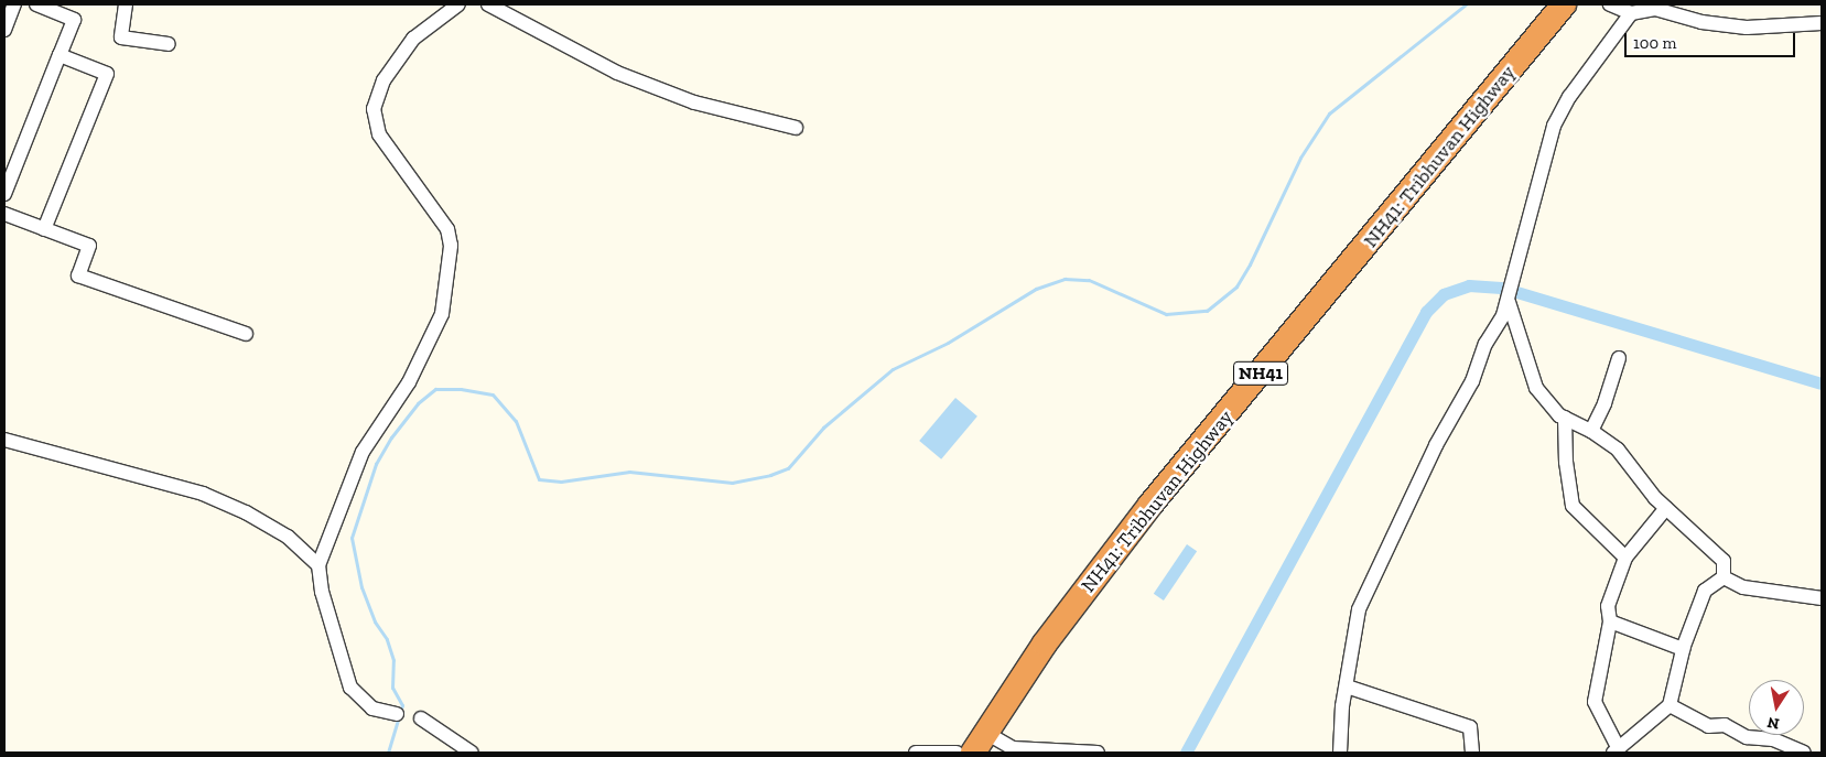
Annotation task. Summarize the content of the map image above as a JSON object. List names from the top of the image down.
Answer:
{
  "streets": {
    "highway": ["NH41: Tribhuvan Highway", "NH41"]
  },
  "scale_bar": "100 m",
  "north": "bottom"
}
